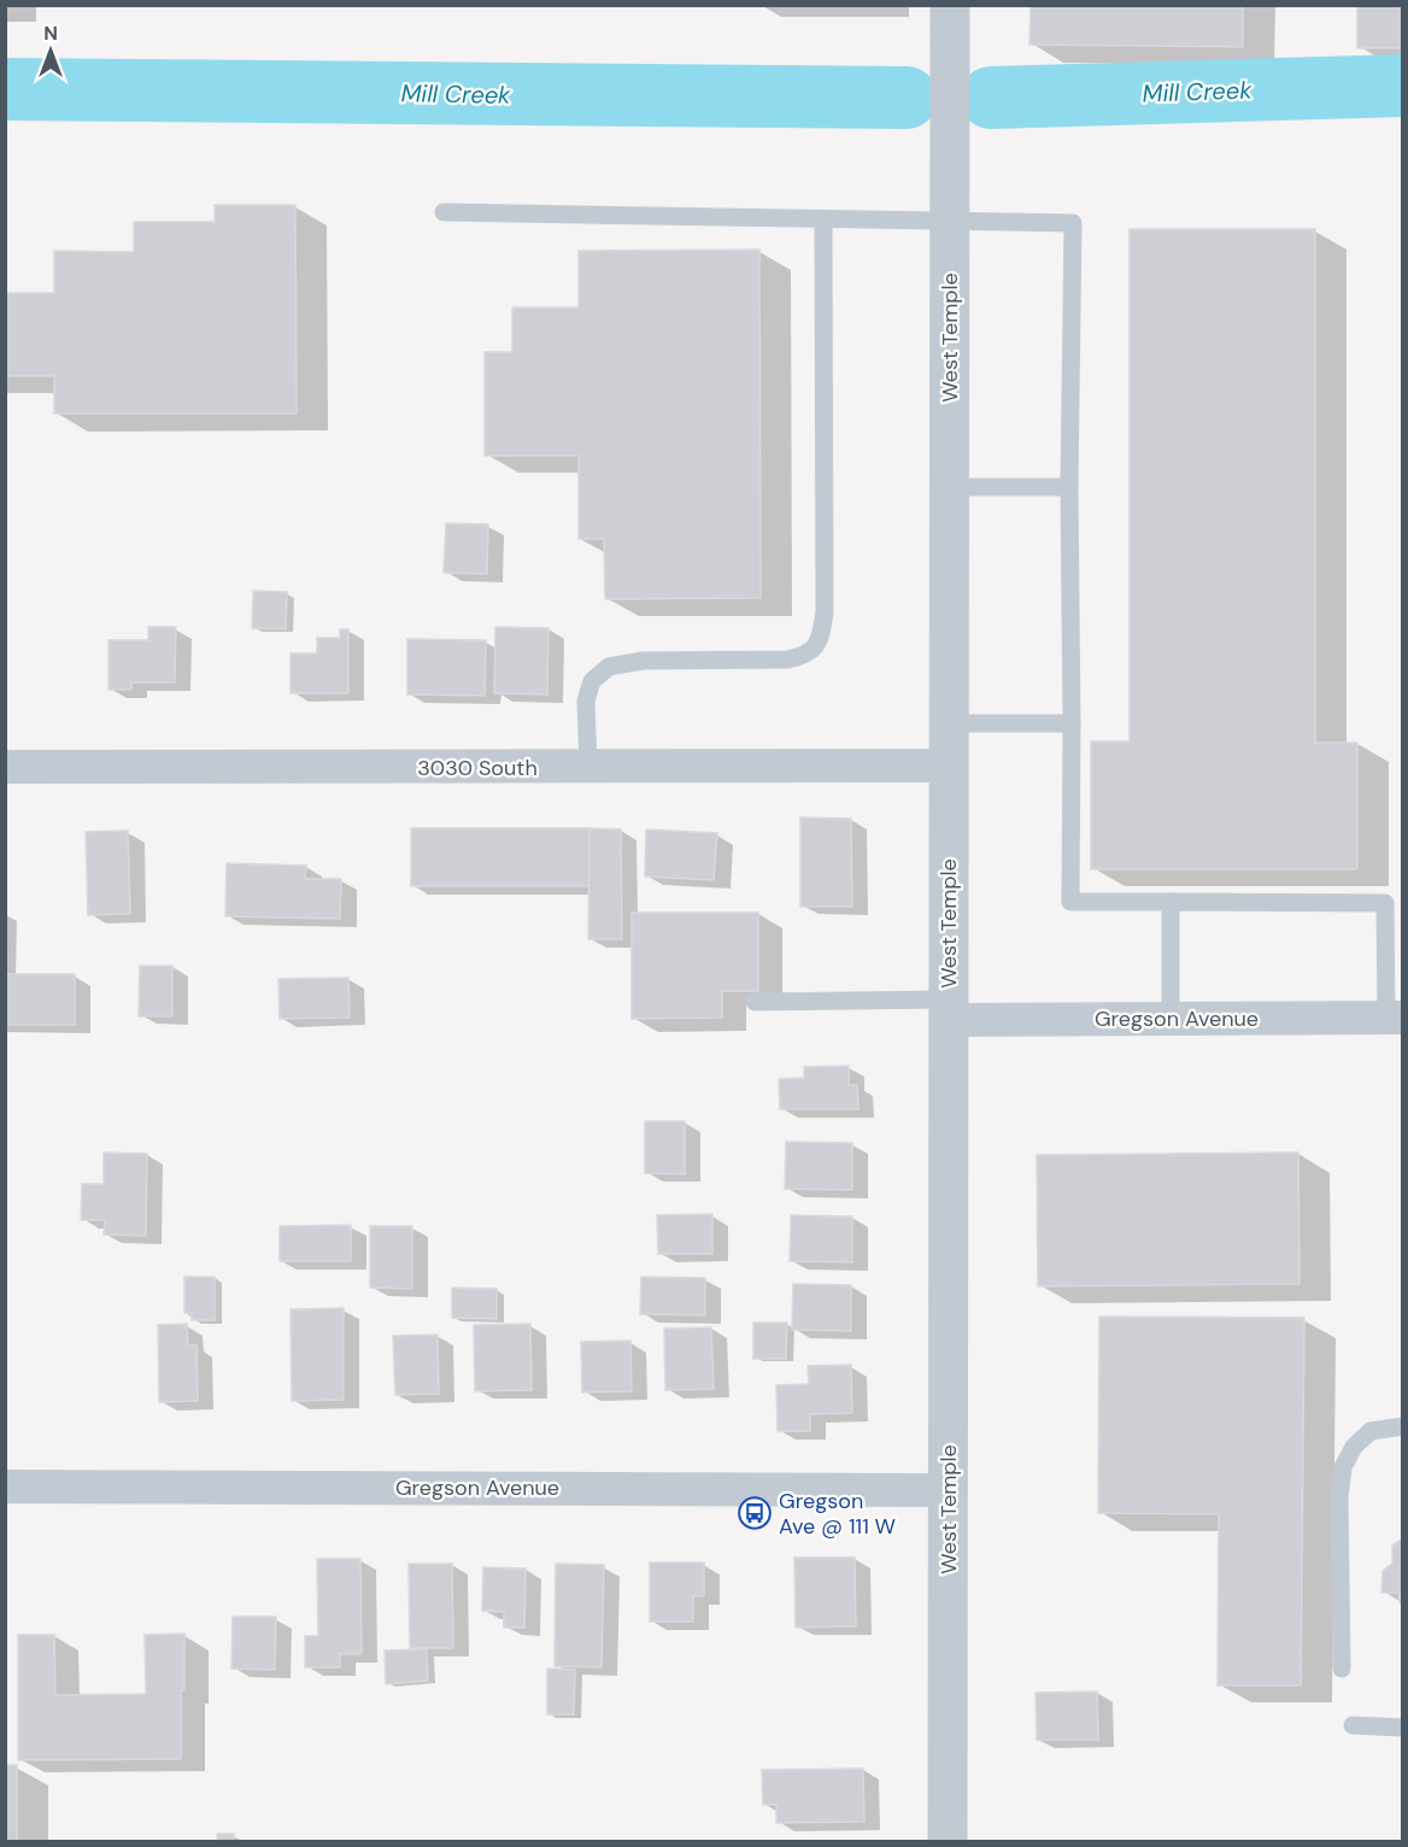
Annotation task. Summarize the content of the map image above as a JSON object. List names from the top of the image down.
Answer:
{
  "streets": {
    "street": ["West Temple", "3030 South", "Gregson Avenue"]
  },
  "crossings": [
    ["West Temple", "3030 South"],
    ["West Temple", "Gregson Avenue"]
  ],
  "water": ["Mill Creek"],
  "places": {
    "bus stop": ["Gregson Ave @ 111 W"]
  },
  "north": "top"
}
